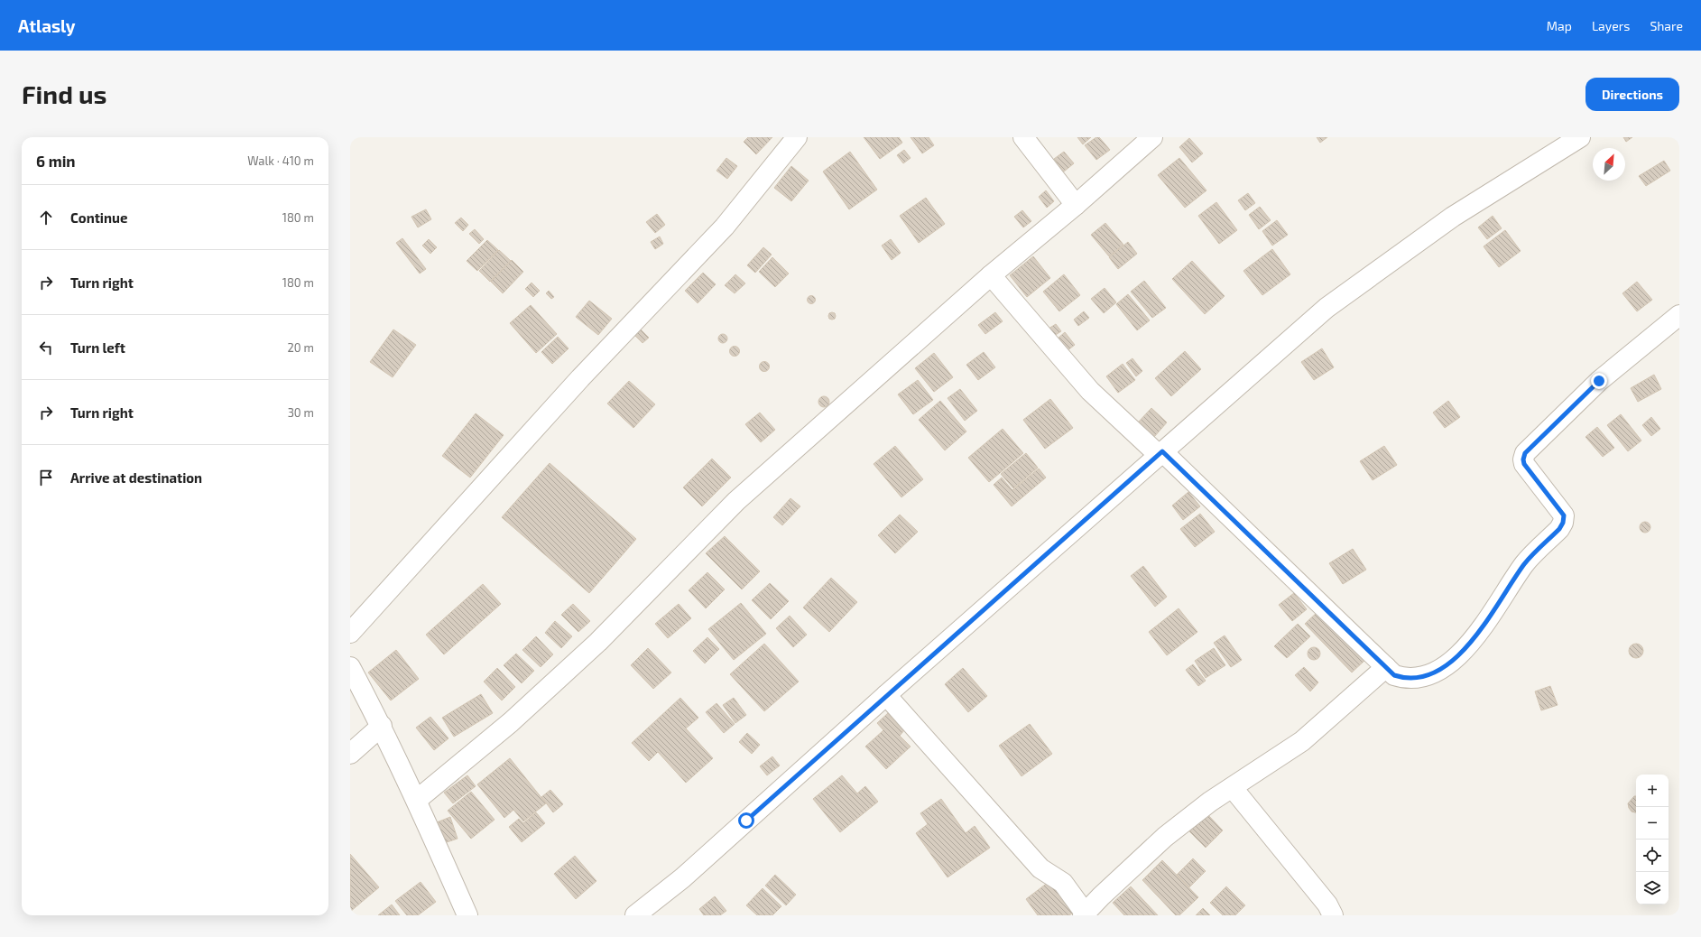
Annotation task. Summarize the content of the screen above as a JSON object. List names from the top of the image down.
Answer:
{
  "north": "top right",
  "page": {
    "header": "Atlasly",
    "nav": ["Map", "Layers", "Share"],
    "buttons": "Directions",
    "title": "Find us",
    "heading": ["6 min", "Walk · 410 m"],
    "list": [
      ["Continue", "180 m"],
      ["Turn right", "180 m"],
      ["Turn left", "20 m"],
      ["Turn right", "30 m"],
      "Arrive at destination"
    ],
    "map_buttons": ["+", "−"]
  }
}
